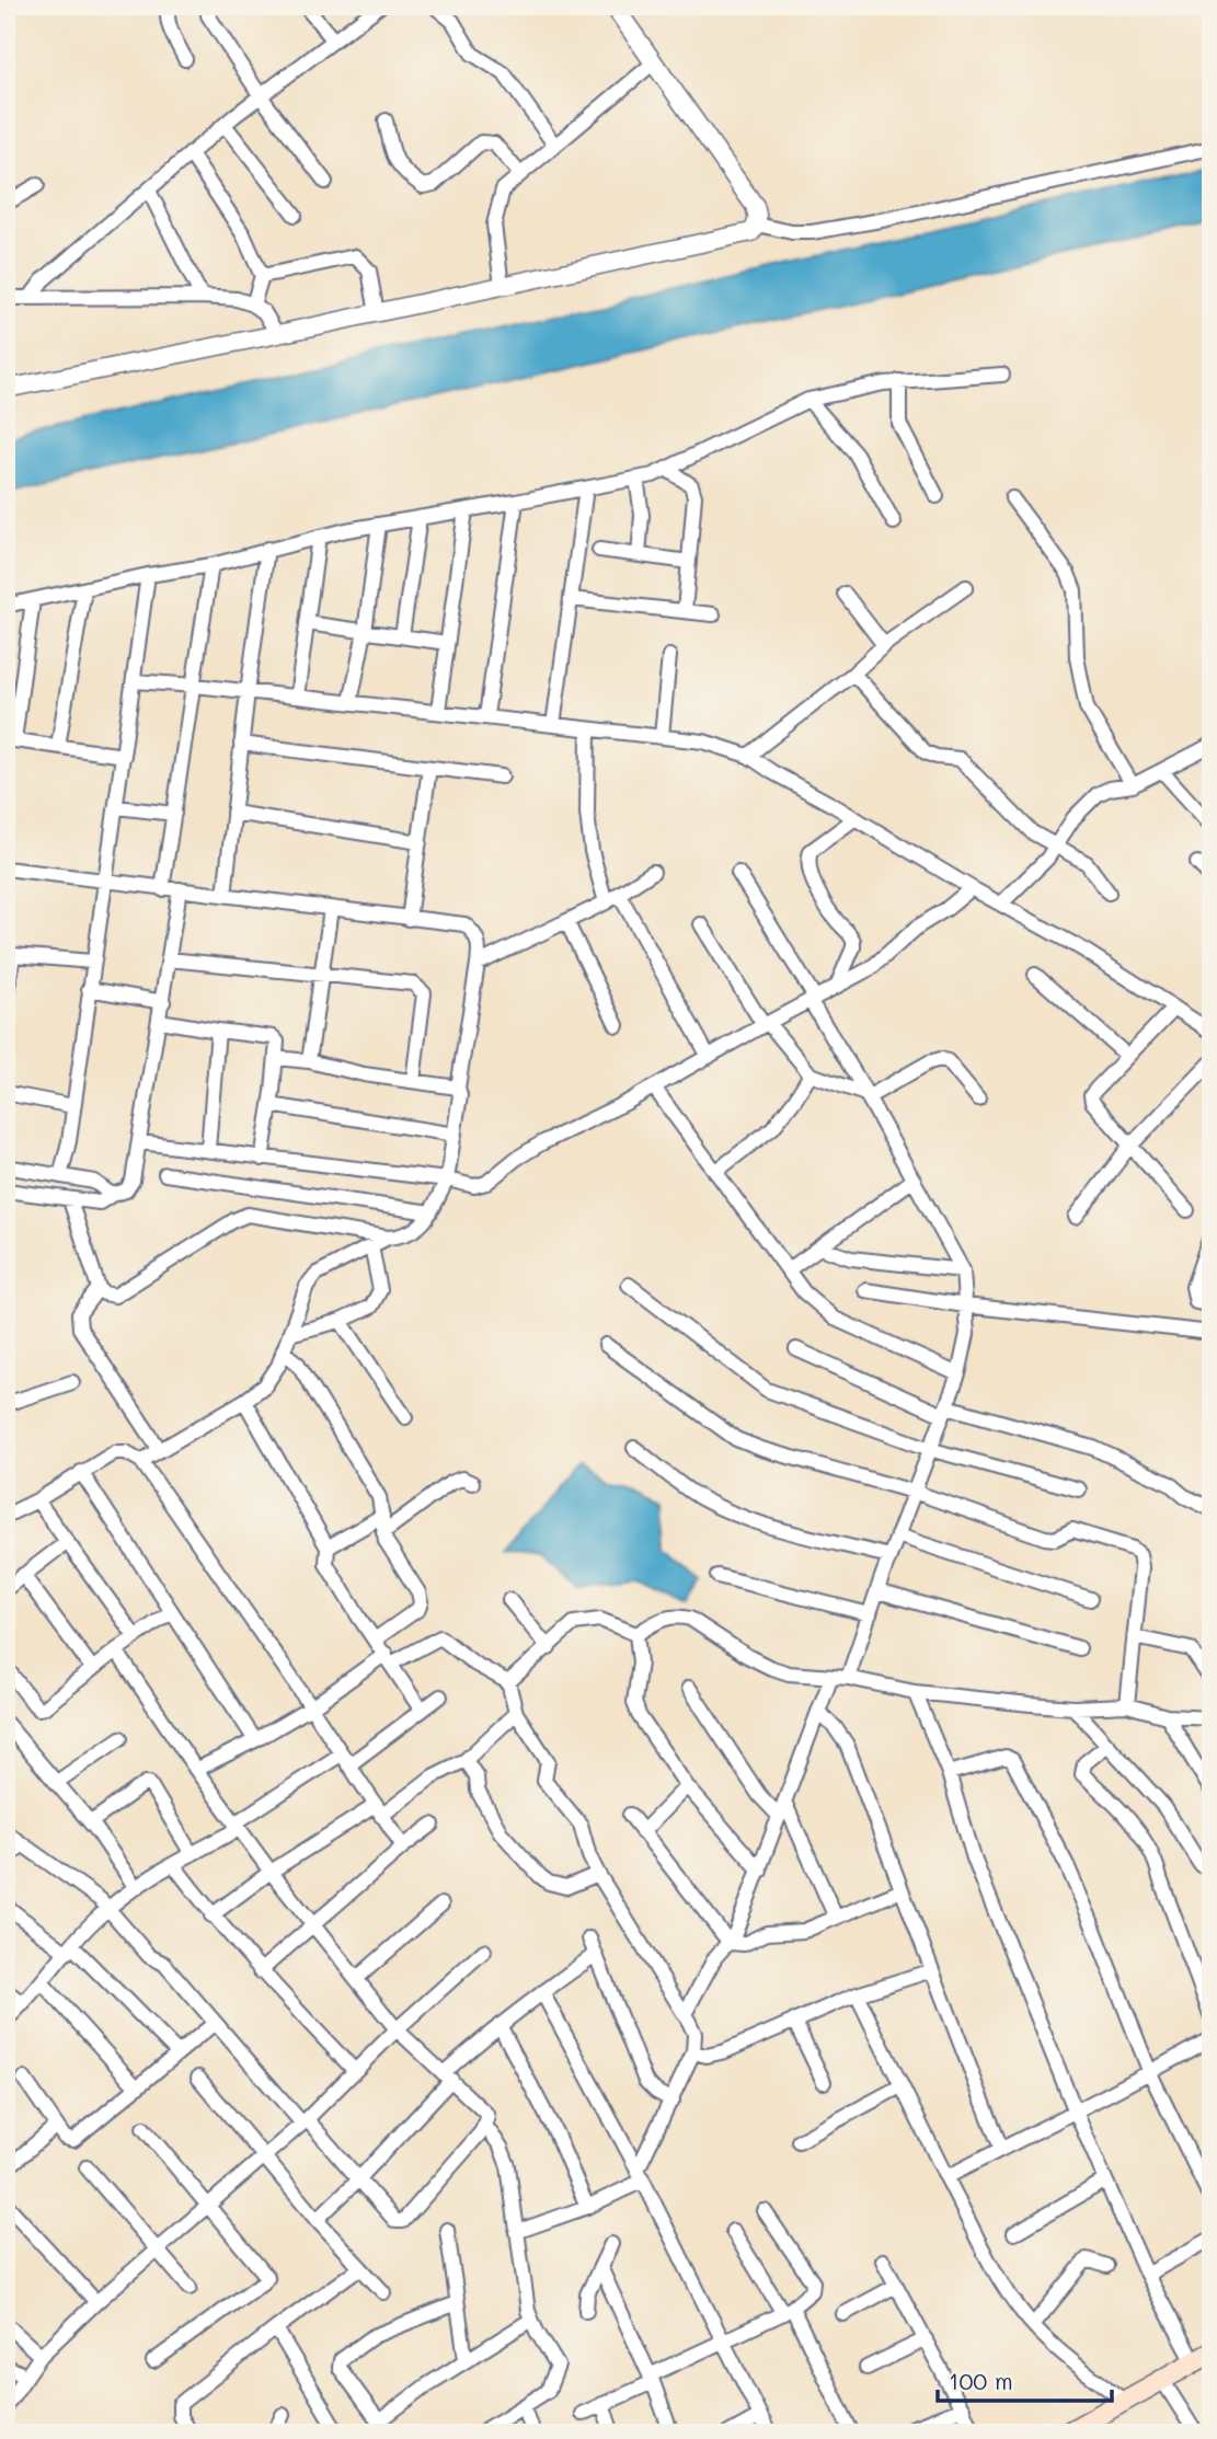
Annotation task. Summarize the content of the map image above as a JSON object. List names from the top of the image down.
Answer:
{
  "scale_bar": "100 m"
}
